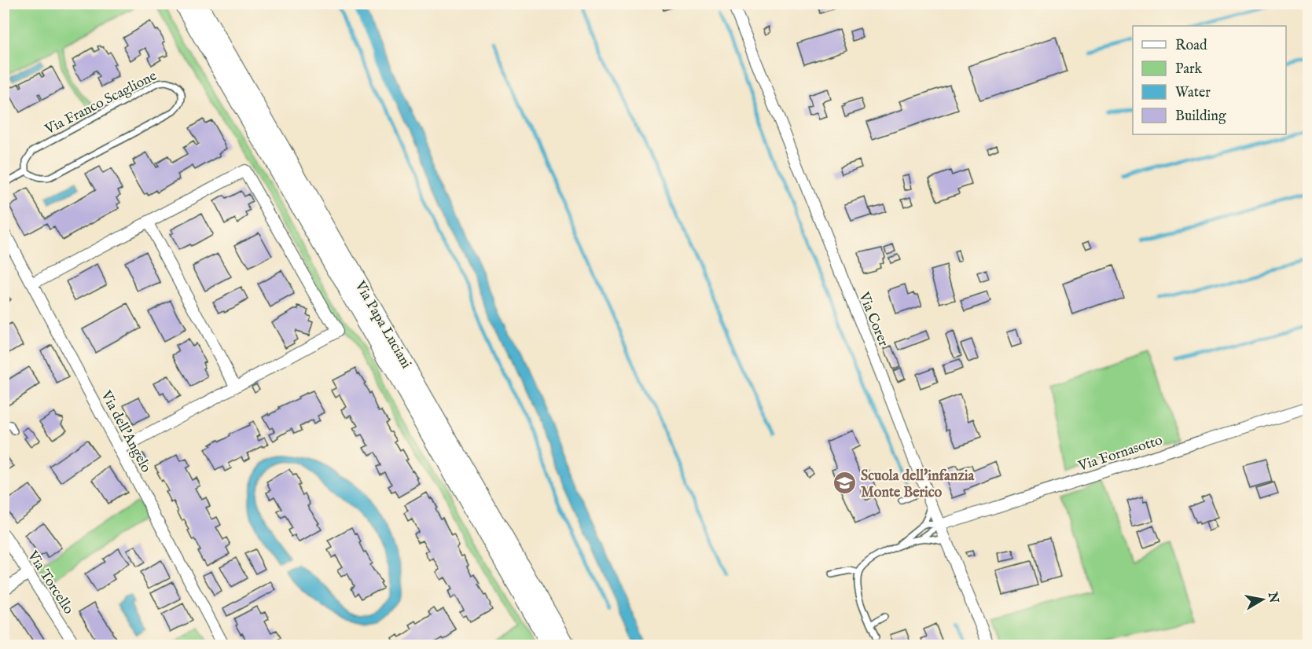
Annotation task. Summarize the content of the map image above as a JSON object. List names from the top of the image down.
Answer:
{
  "streets": {
    "main road": ["Via Papa Luciani"],
    "street": [
      "Via Corer",
      "Via dell'Angelo",
      "Via Fornasotto",
      "Via Torcello"
    ],
    "lane": ["Via Franco Scaglione"]
  },
  "crossings": [
    ["Via Corer", "Via Fornasotto"]
  ],
  "places": {
    "school or university": ["Scuola dell'infanzia Monte Berico"]
  },
  "legend": [
    "Road",
    "Park",
    "Water",
    "Building"
  ],
  "north": "right"
}
